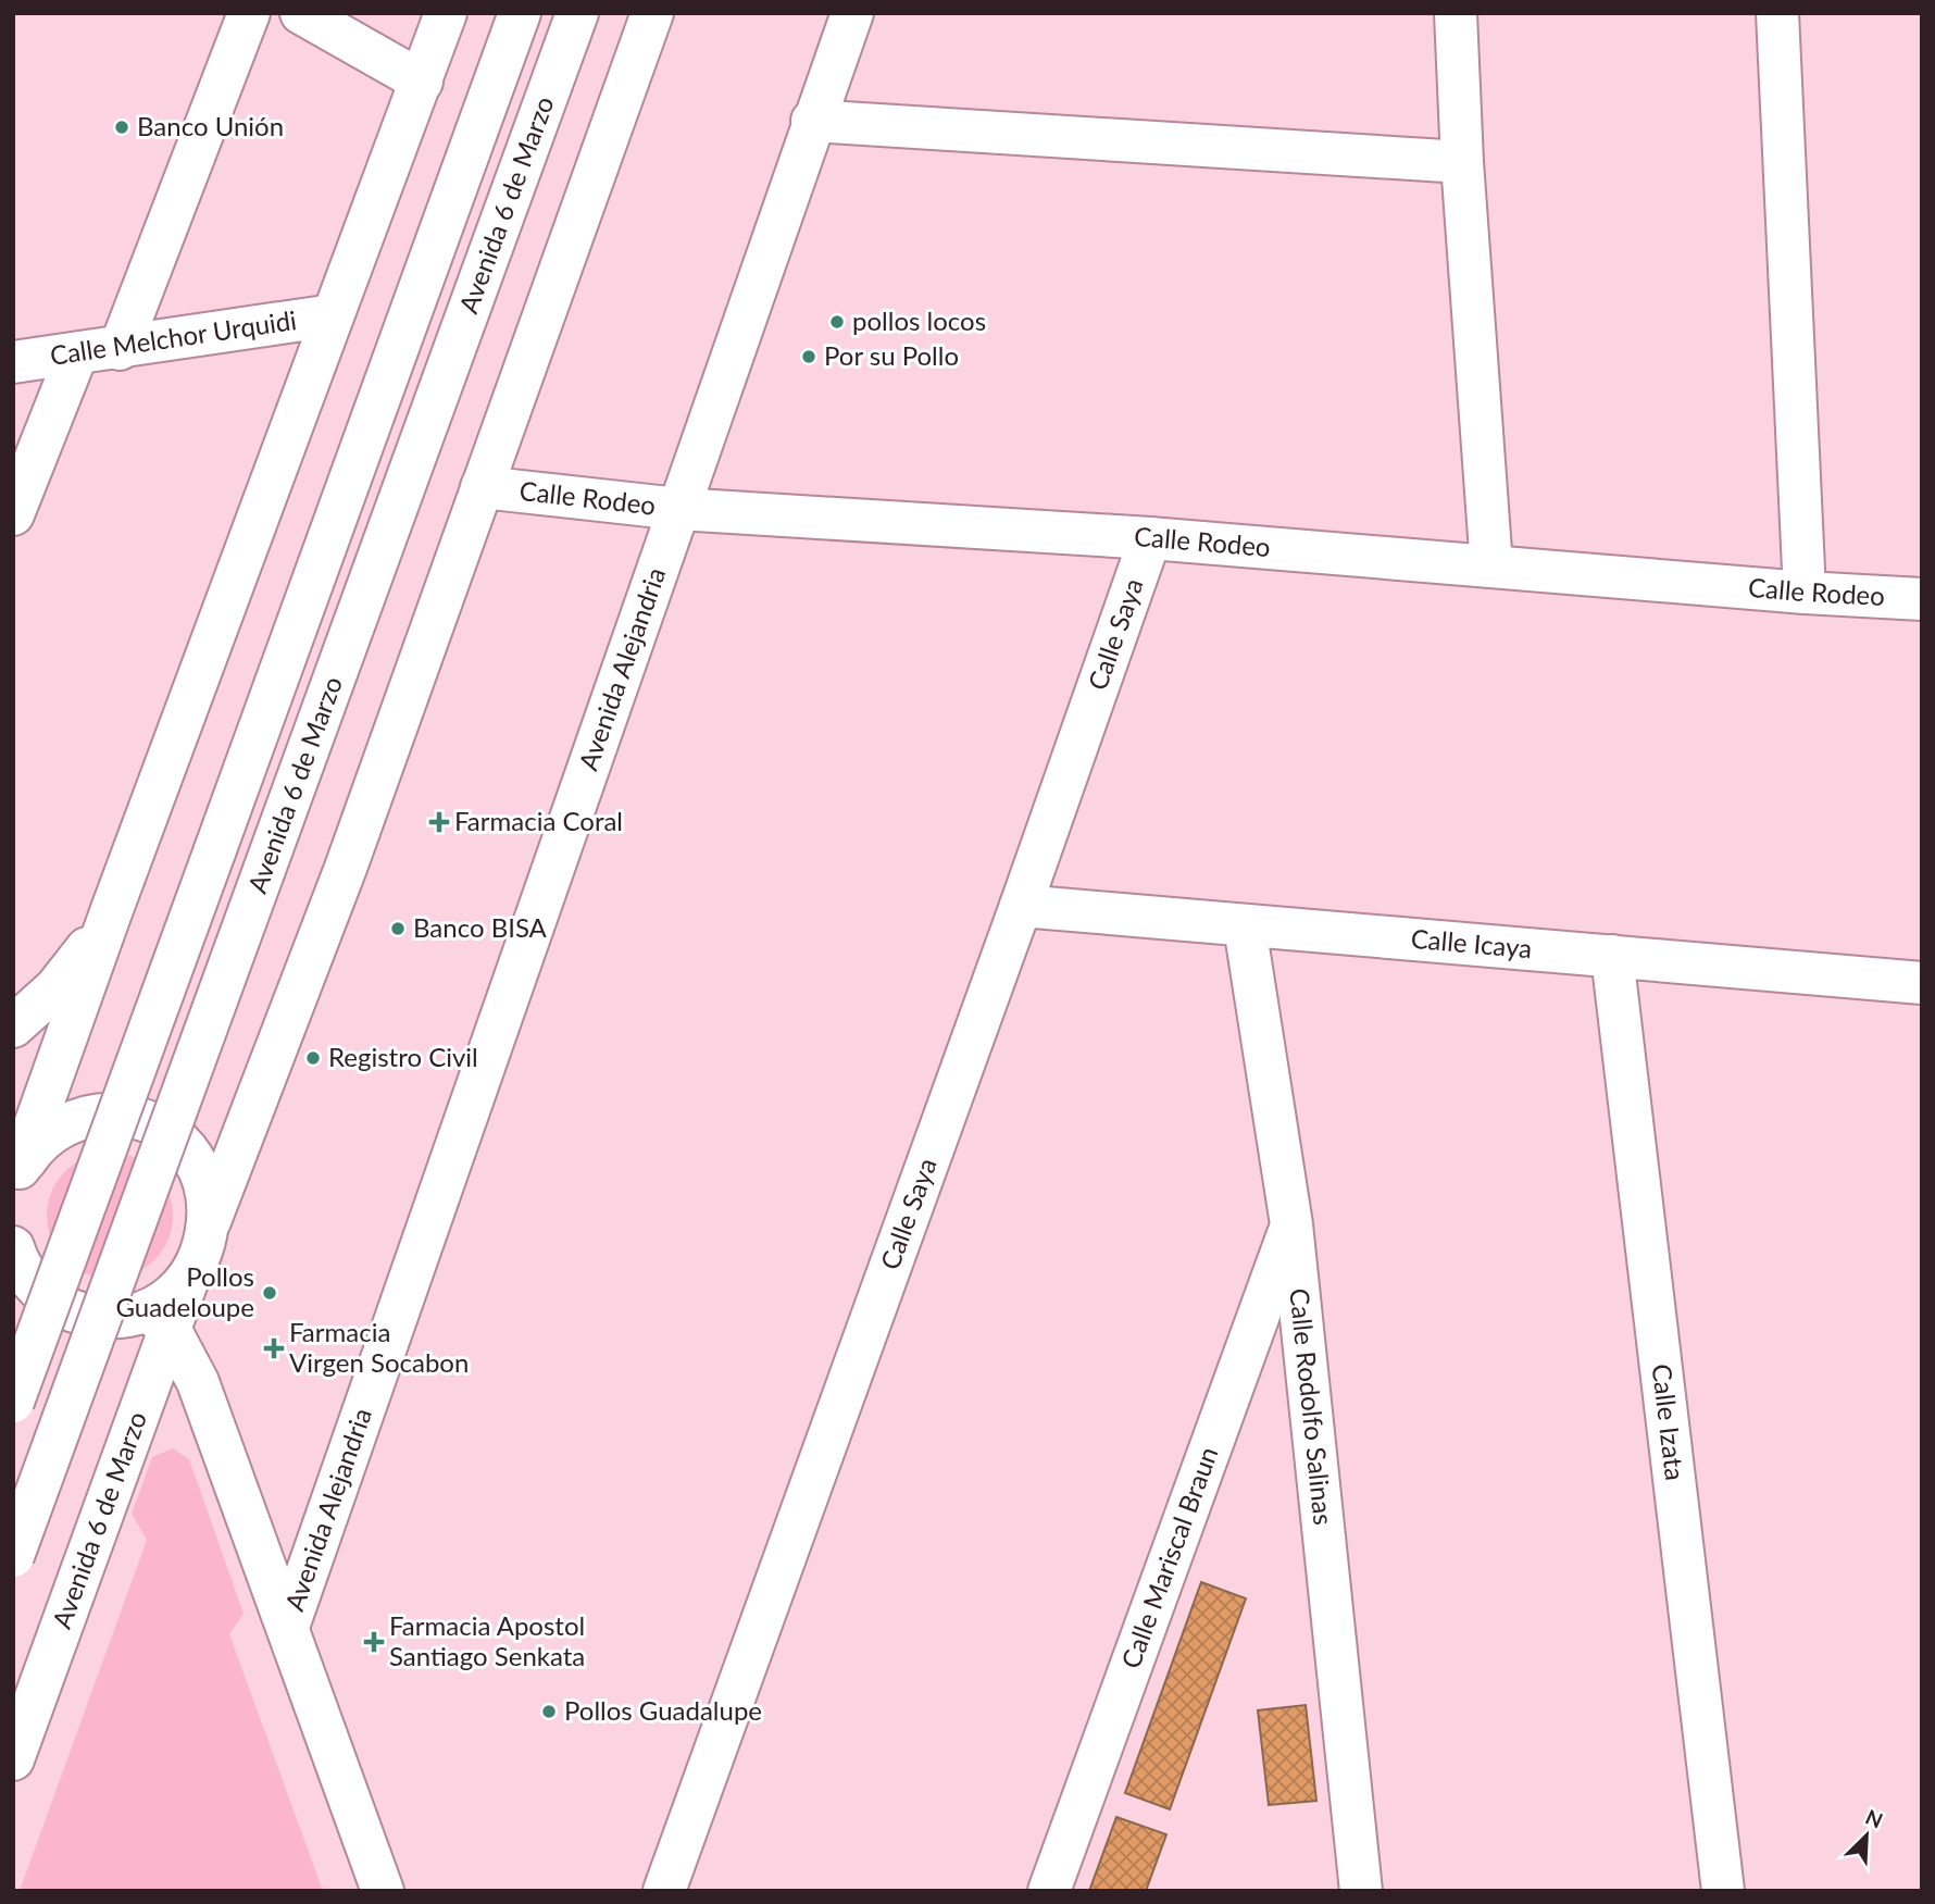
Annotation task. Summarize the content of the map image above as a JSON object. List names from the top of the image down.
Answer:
{
  "streets": {
    "main road": [
      "Avenida 6 de Marzo",
      "Calle Melchor Urquidi",
      "Calle Rodeo",
      "Calle Saya",
      "Avenida Alejandria",
      "Calle Icaya",
      "Calle Rodolfo Salinas",
      "Calle Izata",
      "Calle Mariscal Braun"
    ]
  },
  "crossings": [
    ["Calle Rodeo", "Calle Saya"],
    ["Calle Rodeo", "Avenida Alejandria"],
    ["Calle Saya", "Calle Icaya"],
    ["Calle Icaya", "Calle Rodolfo Salinas"],
    ["Calle Icaya", "Calle Izata"],
    ["Calle Rodolfo Salinas", "Calle Mariscal Braun"]
  ],
  "places": {
    "other": [
      "Banco Unión",
      "pollos locos",
      "Por su Pollo",
      "Banco BISA",
      "Registro Civil",
      "Pollos Guadeloupe",
      "Pollos Guadalupe"
    ],
    "health": ["Farmacia Coral", "Farmacia Virgen Socabon", "Farmacia Apostol Santiago Senkata"]
  },
  "north": "top right"
}
